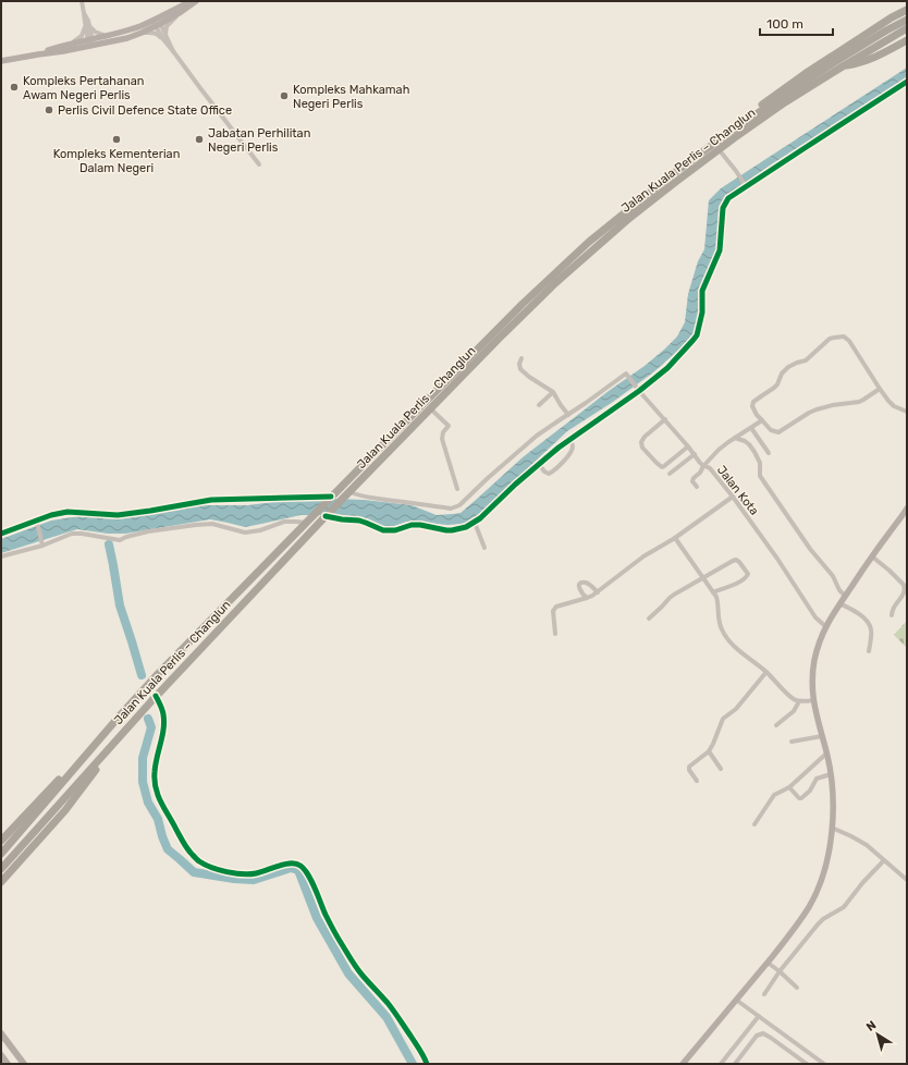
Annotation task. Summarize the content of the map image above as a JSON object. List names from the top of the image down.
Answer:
{
  "streets": {
    "highway": ["Jalan Kuala Perlis – Changlun"],
    "street": ["Jalan Kota"]
  },
  "places": [
    "Kompleks Pertahanan Awam Negeri Perlis",
    "Kompleks Mahkamah Negeri Perlis",
    "Perlis Civil Defence State Office",
    "Kompleks Kementerian Dalam Negeri",
    "Jabatan Perhilitan Negeri Perlis"
  ],
  "scale_bar": "100 m",
  "north": "top left"
}
